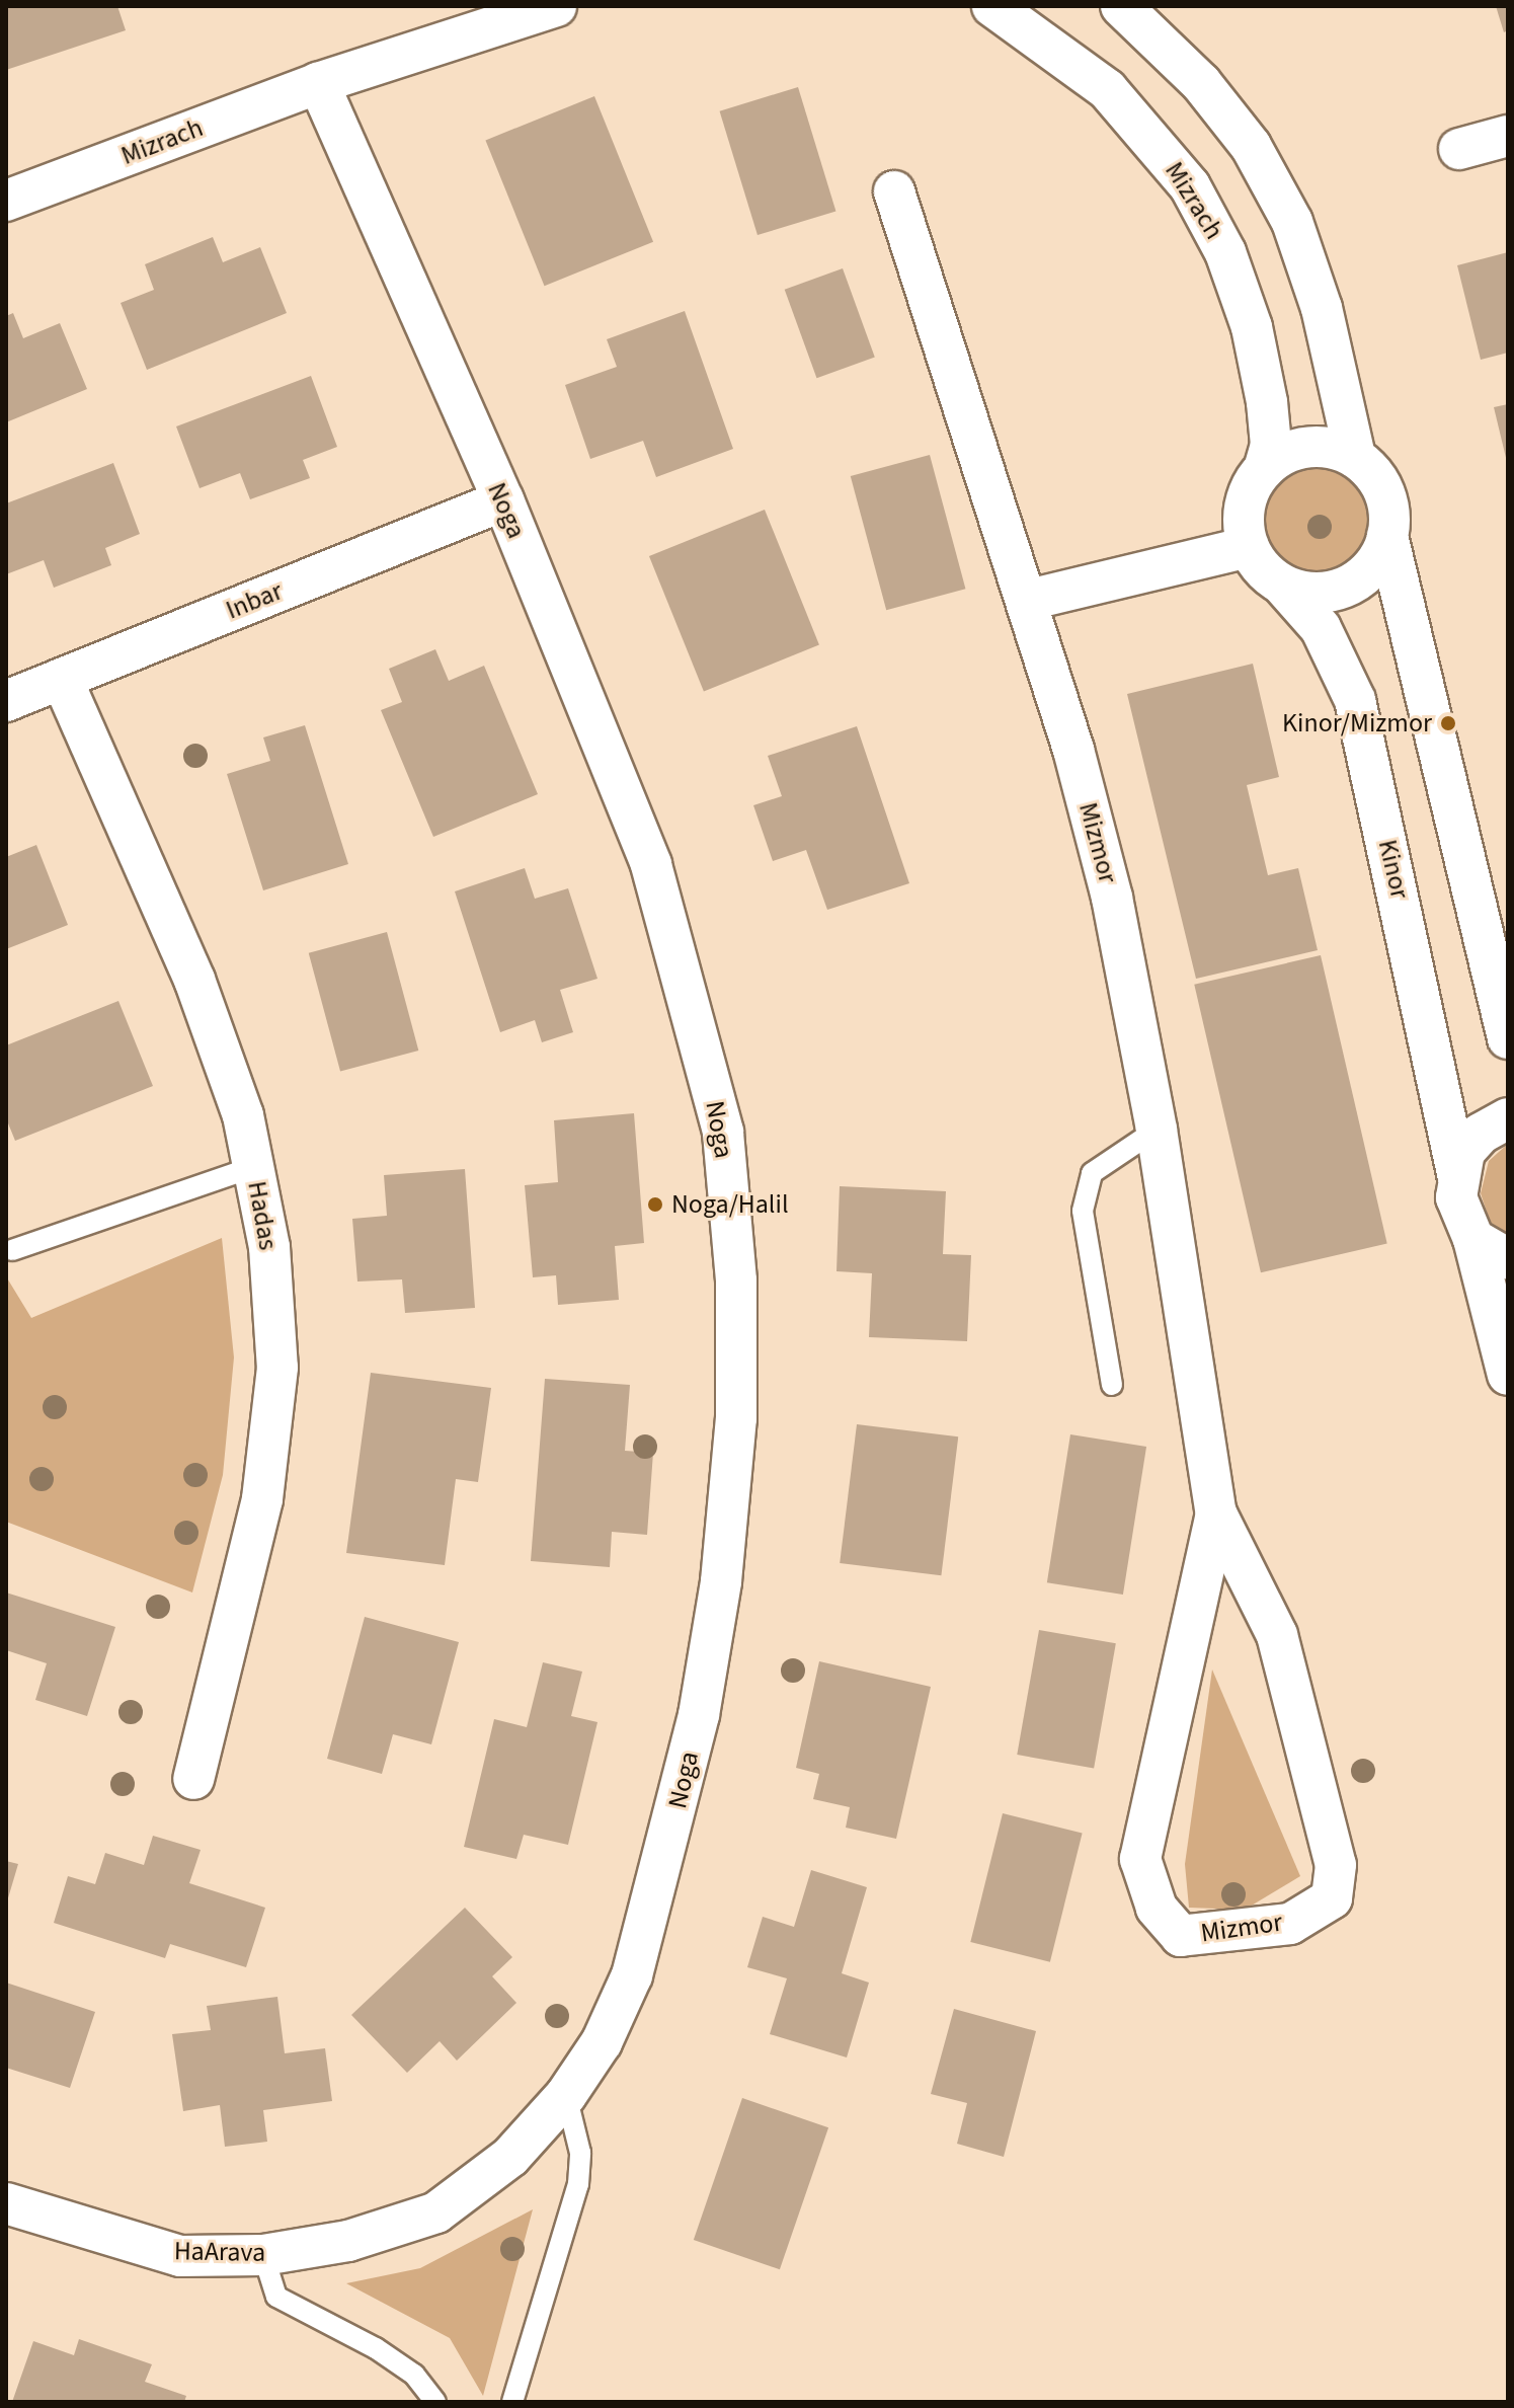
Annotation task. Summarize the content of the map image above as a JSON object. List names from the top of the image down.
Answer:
{
  "streets": {
    "street": [
      "Mizrach",
      "Noga",
      "Inbar",
      "Mizmor",
      "Kinor",
      "Hadas",
      "HaArava"
    ]
  },
  "crossings": [
    ["Mizrach", "Noga"],
    ["Mizrach", "Kinor"],
    ["Noga", "Inbar"],
    ["Noga", "HaArava"],
    ["Inbar", "Hadas"]
  ],
  "places": ["Kinor/Mizmor", "Noga/Halil"]
}
